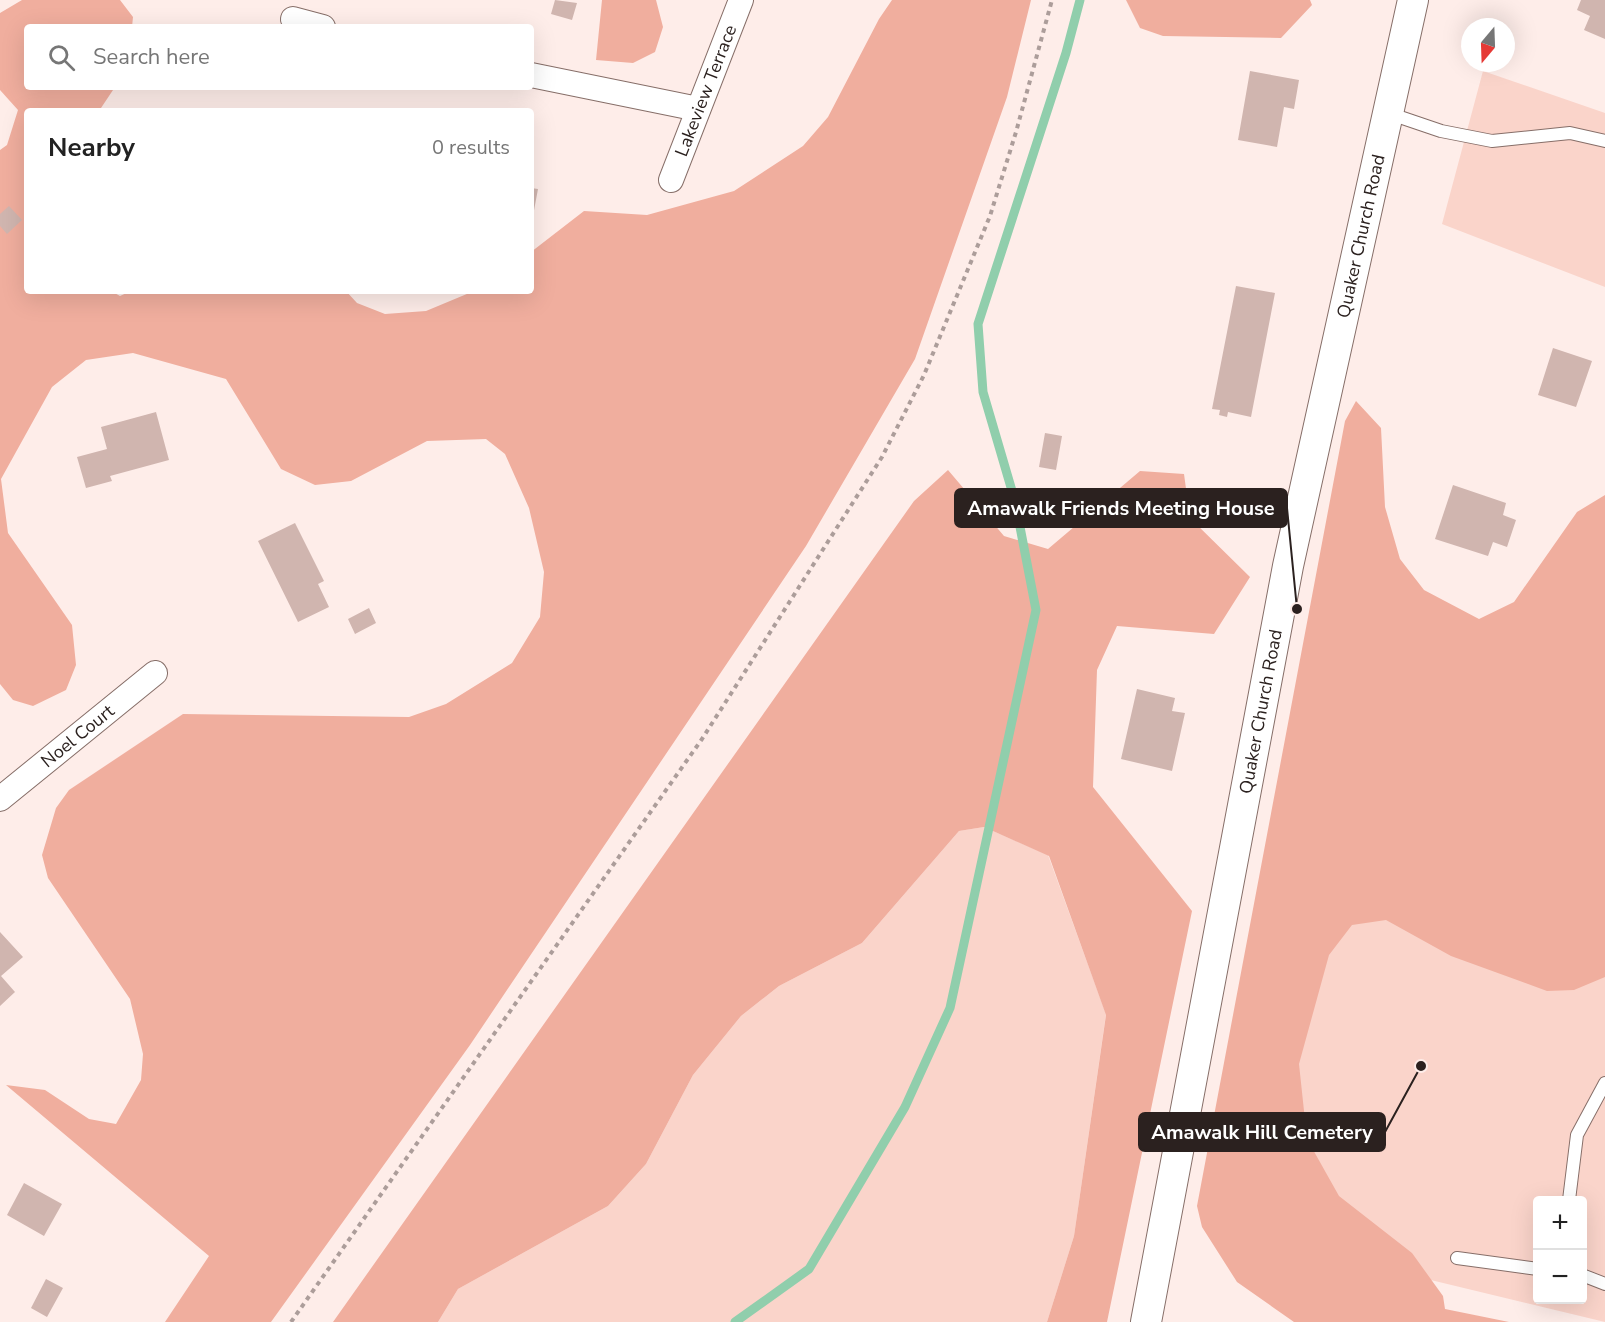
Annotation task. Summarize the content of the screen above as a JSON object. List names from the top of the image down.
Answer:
{
  "streets": {
    "street": ["Lakeview Terrace", "Quaker Church Road", "Noel Court"]
  },
  "places": ["Amawalk Friends Meeting House", "Amawalk Hill Cemetery"],
  "north": "bottom",
  "page": {
    "search": "Search here",
    "heading": ["Nearby", "0 results"],
    "map_buttons": ["+", "−"]
  }
}
